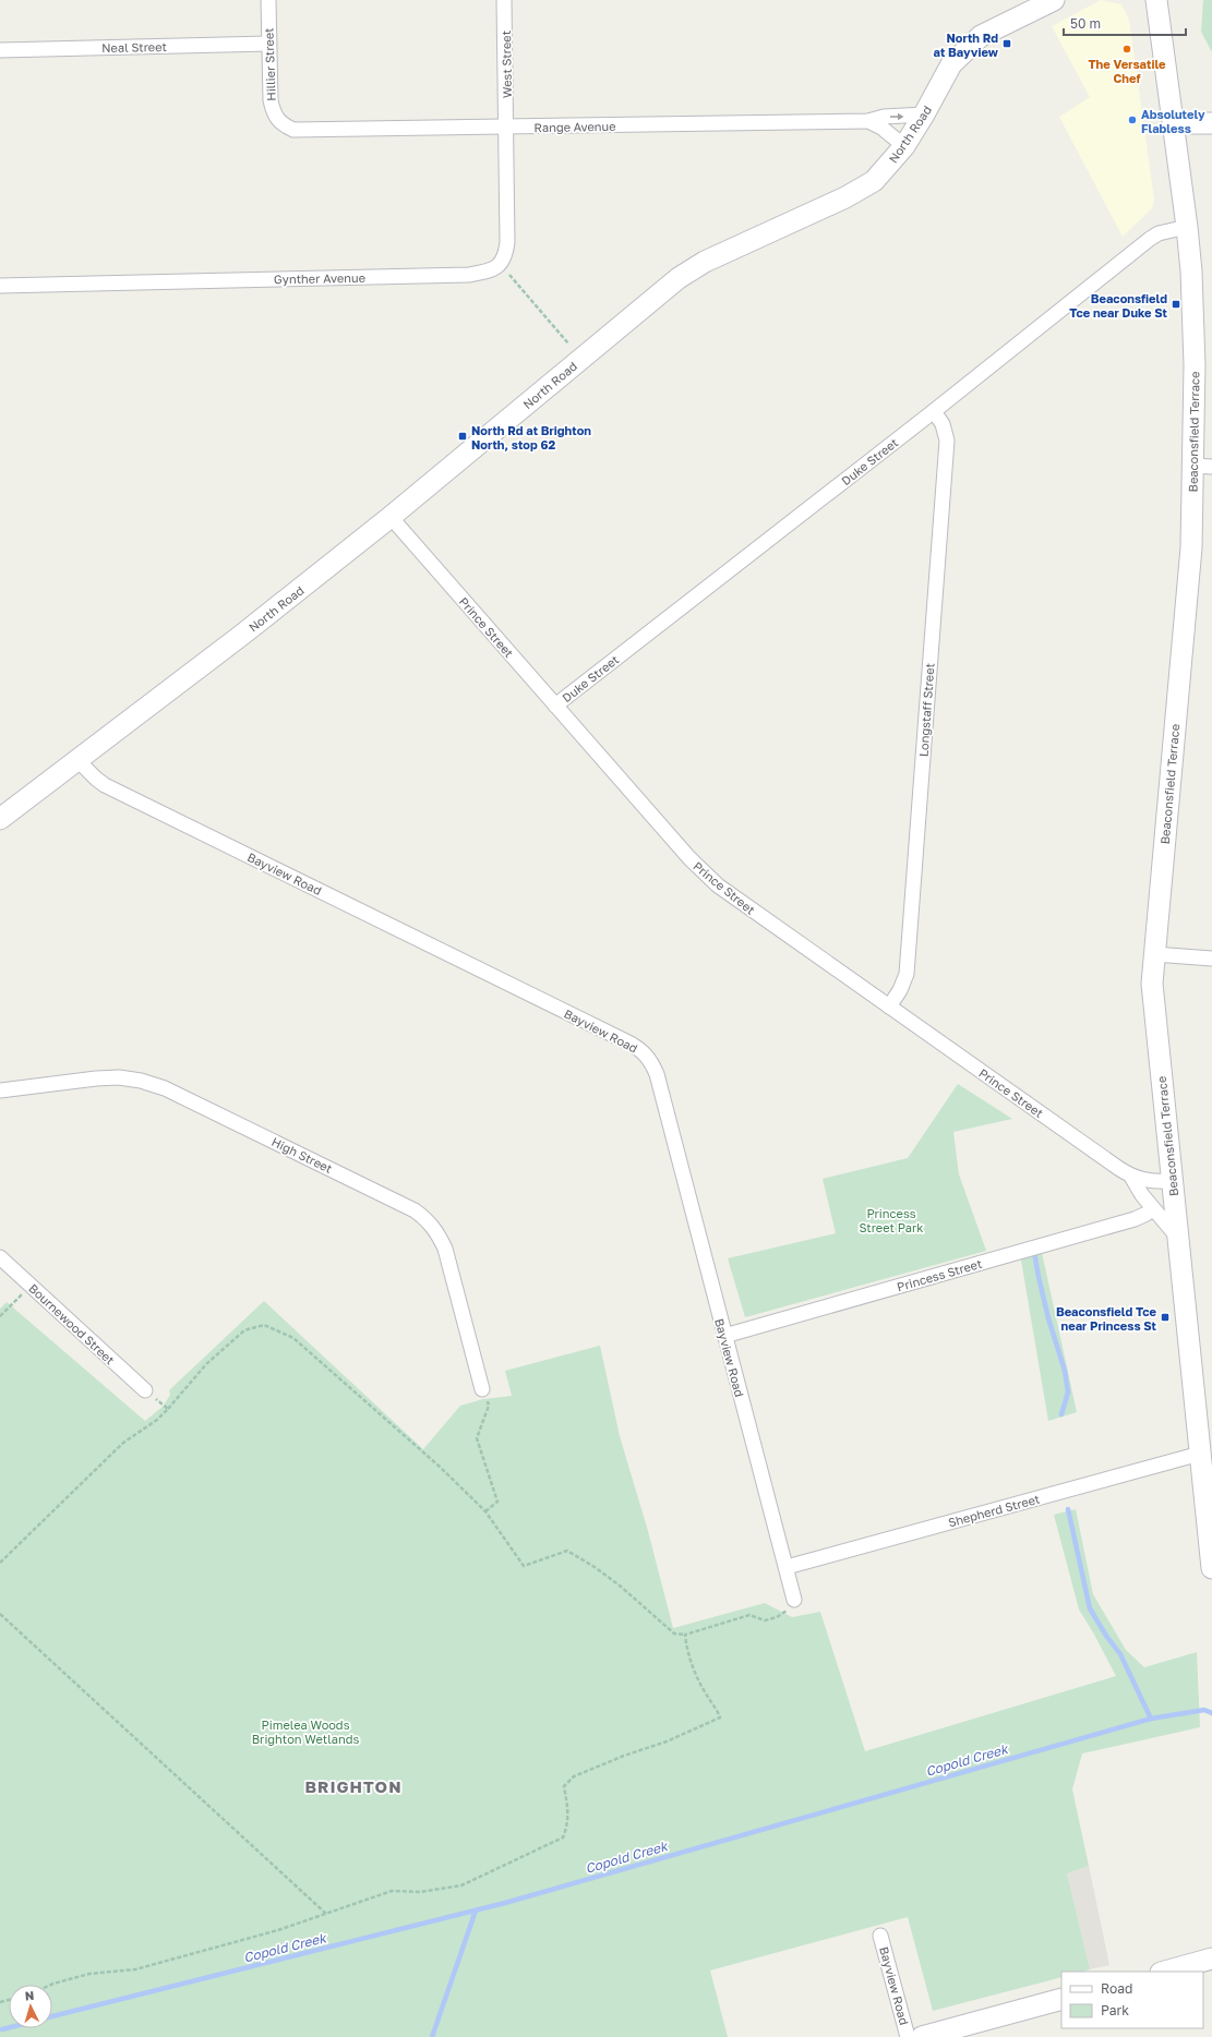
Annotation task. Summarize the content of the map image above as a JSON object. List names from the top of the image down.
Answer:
{
  "streets": {
    "street": [
      "Neal Street",
      "Hillier Street",
      "West Street",
      "Range Avenue",
      "North Road",
      "Gynther Avenue",
      "Beaconsfield Terrace",
      "Duke Street",
      "Prince Street",
      "Longstaff Street",
      "Bayview Road",
      "High Street",
      "Princess Street",
      "Bournewood Street",
      "Shepherd Street"
    ]
  },
  "crossings": [
    ["Neal Street", "Hillier Street"],
    ["Hillier Street", "Range Avenue"],
    ["West Street", "Range Avenue"],
    ["Range Avenue", "North Road"],
    ["North Road", "Prince Street"],
    ["North Road", "Bayview Road"],
    ["Beaconsfield Terrace", "Duke Street"],
    ["Beaconsfield Terrace", "Prince Street"],
    ["Beaconsfield Terrace", "Shepherd Street"],
    ["Duke Street", "Prince Street"],
    ["Duke Street", "Longstaff Street"],
    ["Prince Street", "Longstaff Street"],
    ["Prince Street", "Princess Street"],
    ["Bayview Road", "Princess Street"],
    ["Bayview Road", "Shepherd Street"]
  ],
  "districts": ["BRIGHTON"],
  "water": ["Copold Creek"],
  "parks": ["Princess Street Park", "Pimelea Woods Brighton Wetlands"],
  "places": {
    "transit": [
      "North Rd at Bayview",
      "Beaconsfield Tce near Duke St",
      "North Rd at Brighton North, stop 62",
      "Beaconsfield Tce near Princess St"
    ],
    "other": ["The Versatile Chef", "Absolutely Flabless"]
  },
  "legend": ["Road", "Park"],
  "scale_bar": "50 m",
  "north": "top"
}
